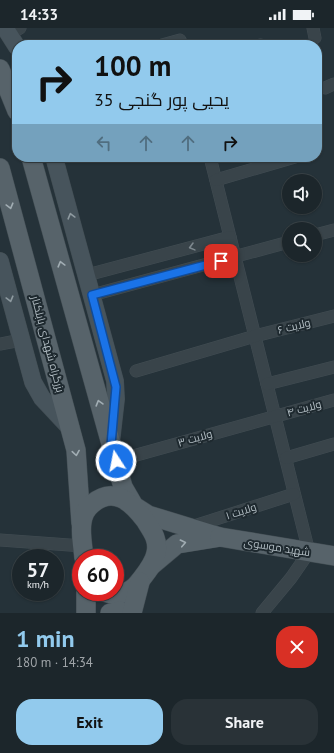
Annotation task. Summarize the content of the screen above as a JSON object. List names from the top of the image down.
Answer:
{
  "streets": {
    "main road": ["بزرگراه شهدای بابلکنار", "شهید موسوی"],
    "street": [
      "ولایت ۶",
      "ولایت ۴",
      "ولایت ۳",
      "ولایت ۱"
    ]
  },
  "crossings": [
    ["بزرگراه شهدای بابلکنار", "شهید موسوی"],
    ["ولایت ۴", "ولایت ۳"],
    ["ولایت ۱", "شهید موسوی"]
  ],
  "page": {
    "status": "14:33",
    "turn": ["100 m", "یحیی پور گنجی 35"],
    "speed": "57 km/h",
    "limit": "60",
    "heading": ["1 min", "180 m · 14:34"],
    "buttons": ["Exit", "Share"]
  }
}
